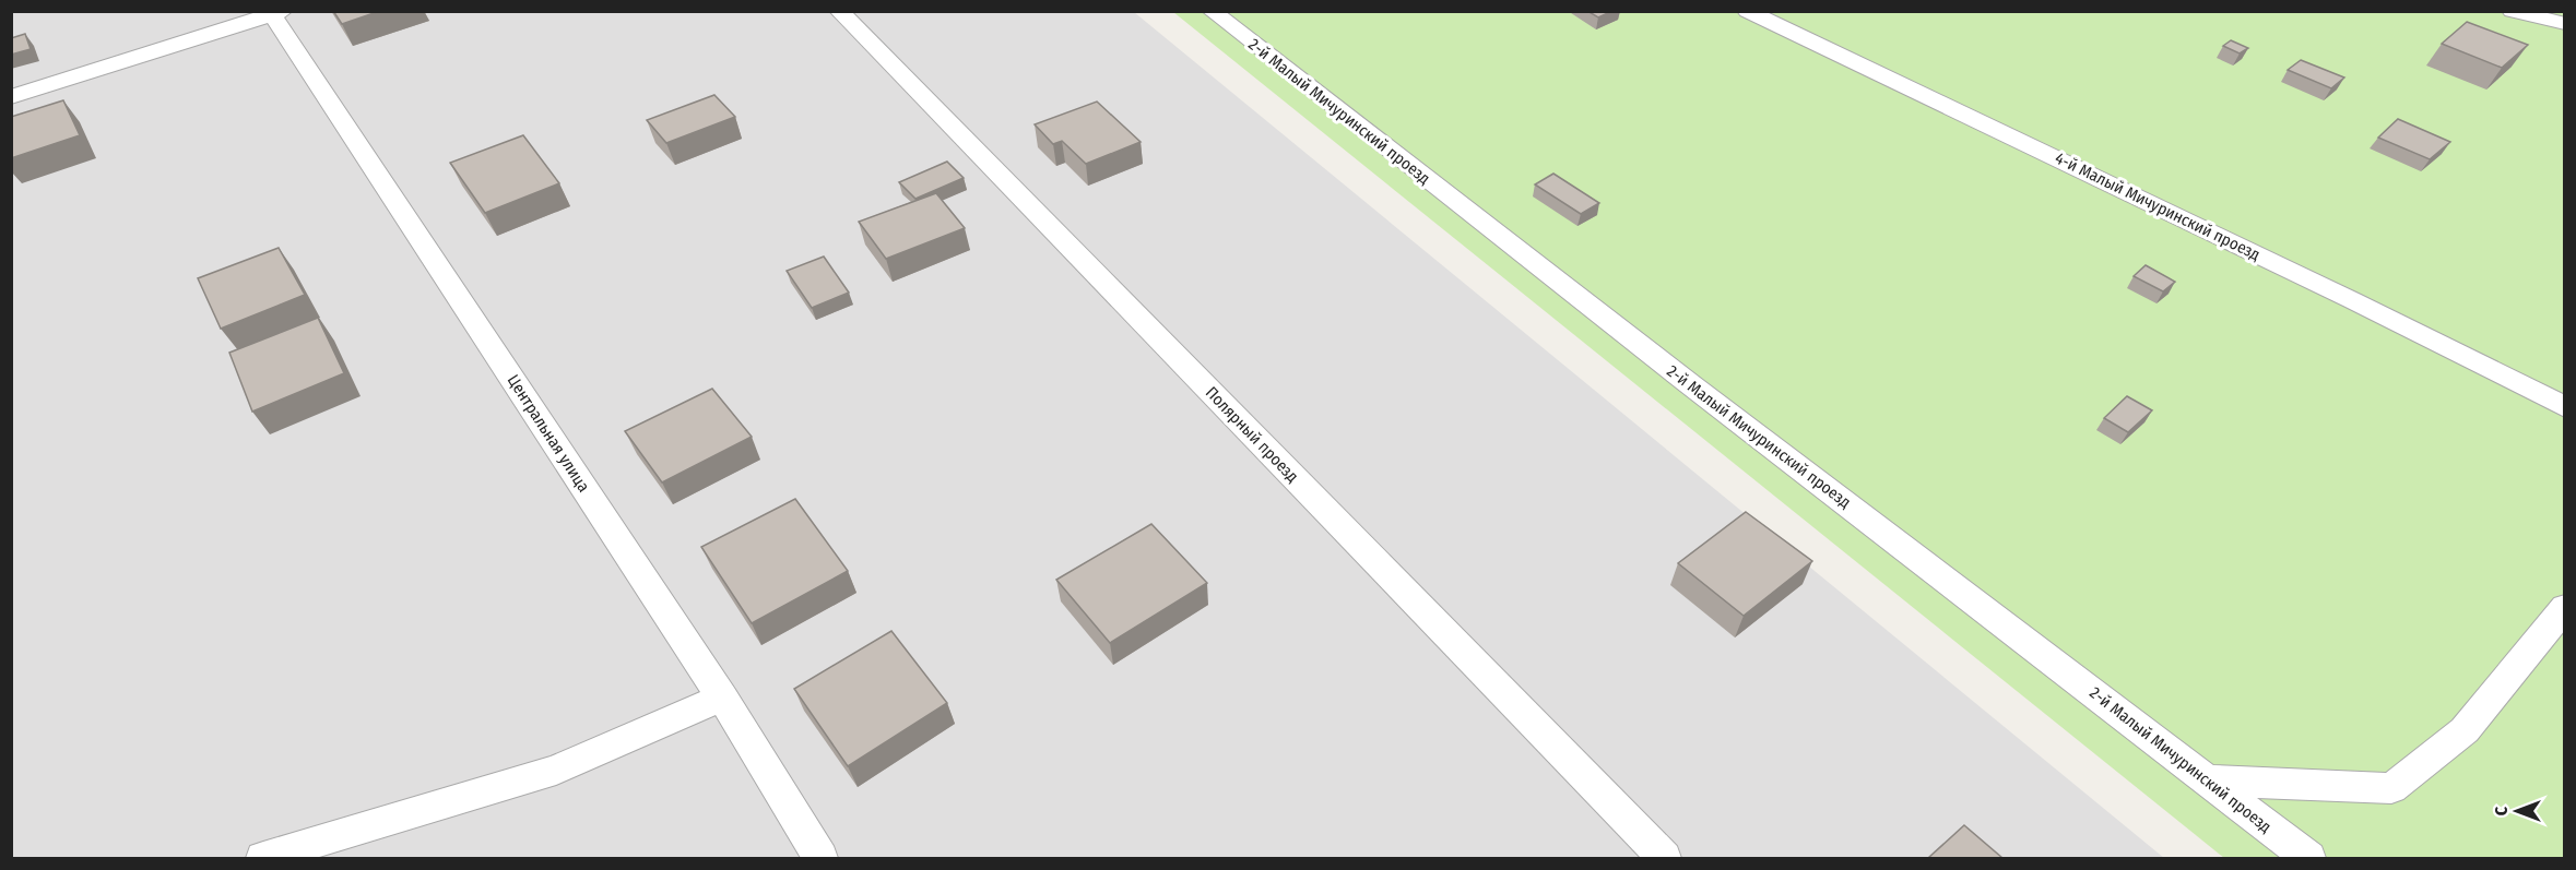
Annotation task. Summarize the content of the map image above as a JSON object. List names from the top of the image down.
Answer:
{
  "streets": {
    "lane": [
      "2-й Малый Мичуринский проезд",
      "4-й Малый Мичуринский проезд",
      "Центральная улица",
      "Полярный проезд"
    ]
  },
  "north": "left"
}
